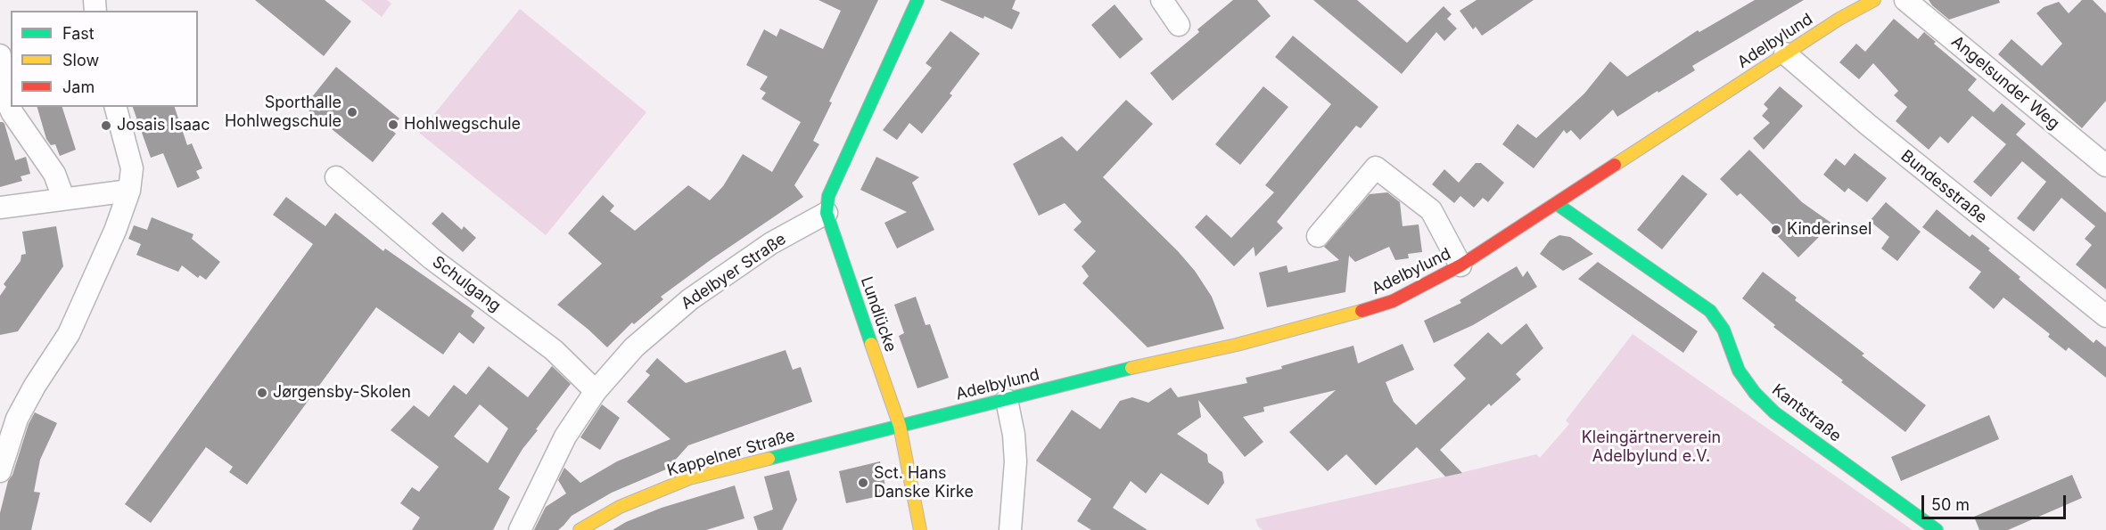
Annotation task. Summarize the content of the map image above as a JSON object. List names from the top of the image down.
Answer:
{
  "streets": {
    "street": [
      "Adelbylund",
      "Angelsunder Weg",
      "Bundesstraße",
      "Adelbyer Straße",
      "Schulgang",
      "Lundlücke",
      "Kantstraße",
      "Kappelner Straße"
    ]
  },
  "crossings": [
    ["Adelbylund", "Bundesstraße"],
    ["Adelbylund", "Lundlücke"],
    ["Adelbylund", "Kantstraße"],
    ["Adelbylund", "Kappelner Straße"],
    ["Adelbyer Straße", "Schulgang"],
    ["Adelbyer Straße", "Lundlücke"],
    ["Lundlücke", "Kappelner Straße"]
  ],
  "parks": ["Kleingärtnerverein Adelbylund e.V."],
  "places": [
    "Sporthalle Hohlwegschule",
    "Hohlwegschule",
    "Josais Isaac",
    "Kinderinsel",
    "Jørgensby-Skolen",
    "Sct. Hans Danske Kirke"
  ],
  "legend": ["Fast", "Slow", "Jam"],
  "scale_bar": "50 m"
}
